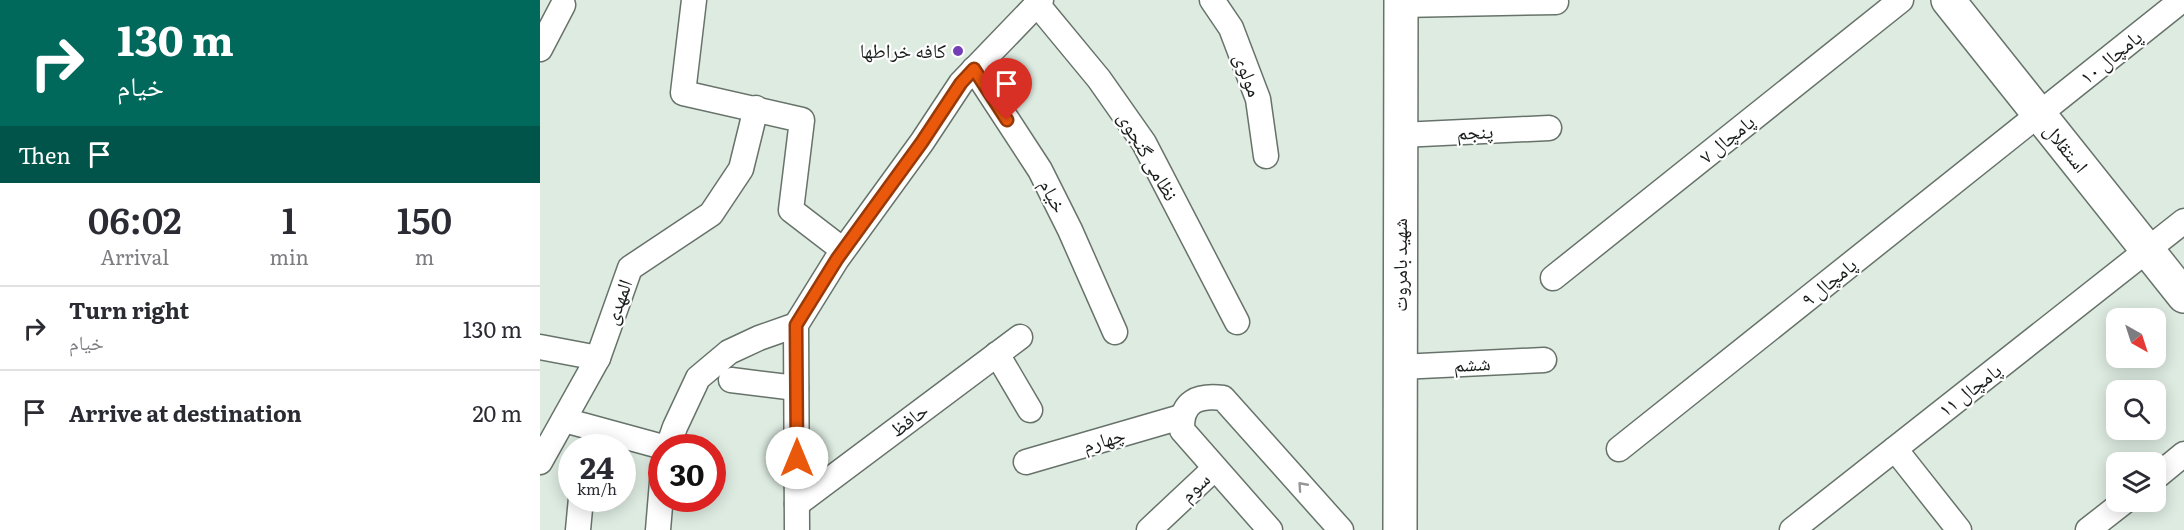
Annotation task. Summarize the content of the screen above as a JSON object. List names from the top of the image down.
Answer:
{
  "streets": {
    "main road": ["استقلال", "شهید بامروت"],
    "street": [
      "پامچال ۱۰",
      "مولوی",
      "پنجم",
      "پامچال ۷",
      "نظامی گنجوی",
      "خیام",
      "پامچال ۹",
      "المهدی",
      "ششم",
      "پامچال ۱۱",
      "حافظ",
      "چهارم",
      "سوم"
    ]
  },
  "crossings": [
    ["پامچال ۱۰", "استقلال"],
    ["پامچال ۱۰", "پامچال ۹"],
    ["پنجم", "شهید بامروت"],
    ["استقلال", "پامچال ۹"],
    ["استقلال", "پامچال ۱۱"],
    ["شهید بامروت", "ششم"]
  ],
  "places": ["کافه خراطها"],
  "north": "bottom right",
  "page": {
    "turn": ["130 m", "خیام"],
    "then": "Then",
    "eta": [
      "06:02",
      "Arrival",
      "1",
      "min",
      "150",
      "m"
    ],
    "list": [
      {
        "name": "Turn right",
        "note": "خیام",
        "value": "130 m"
      },
      {
        "name": "Arrive at destination",
        "value": "20 m"
      }
    ],
    "speed": "24 km/h",
    "limit": "30"
  }
}
